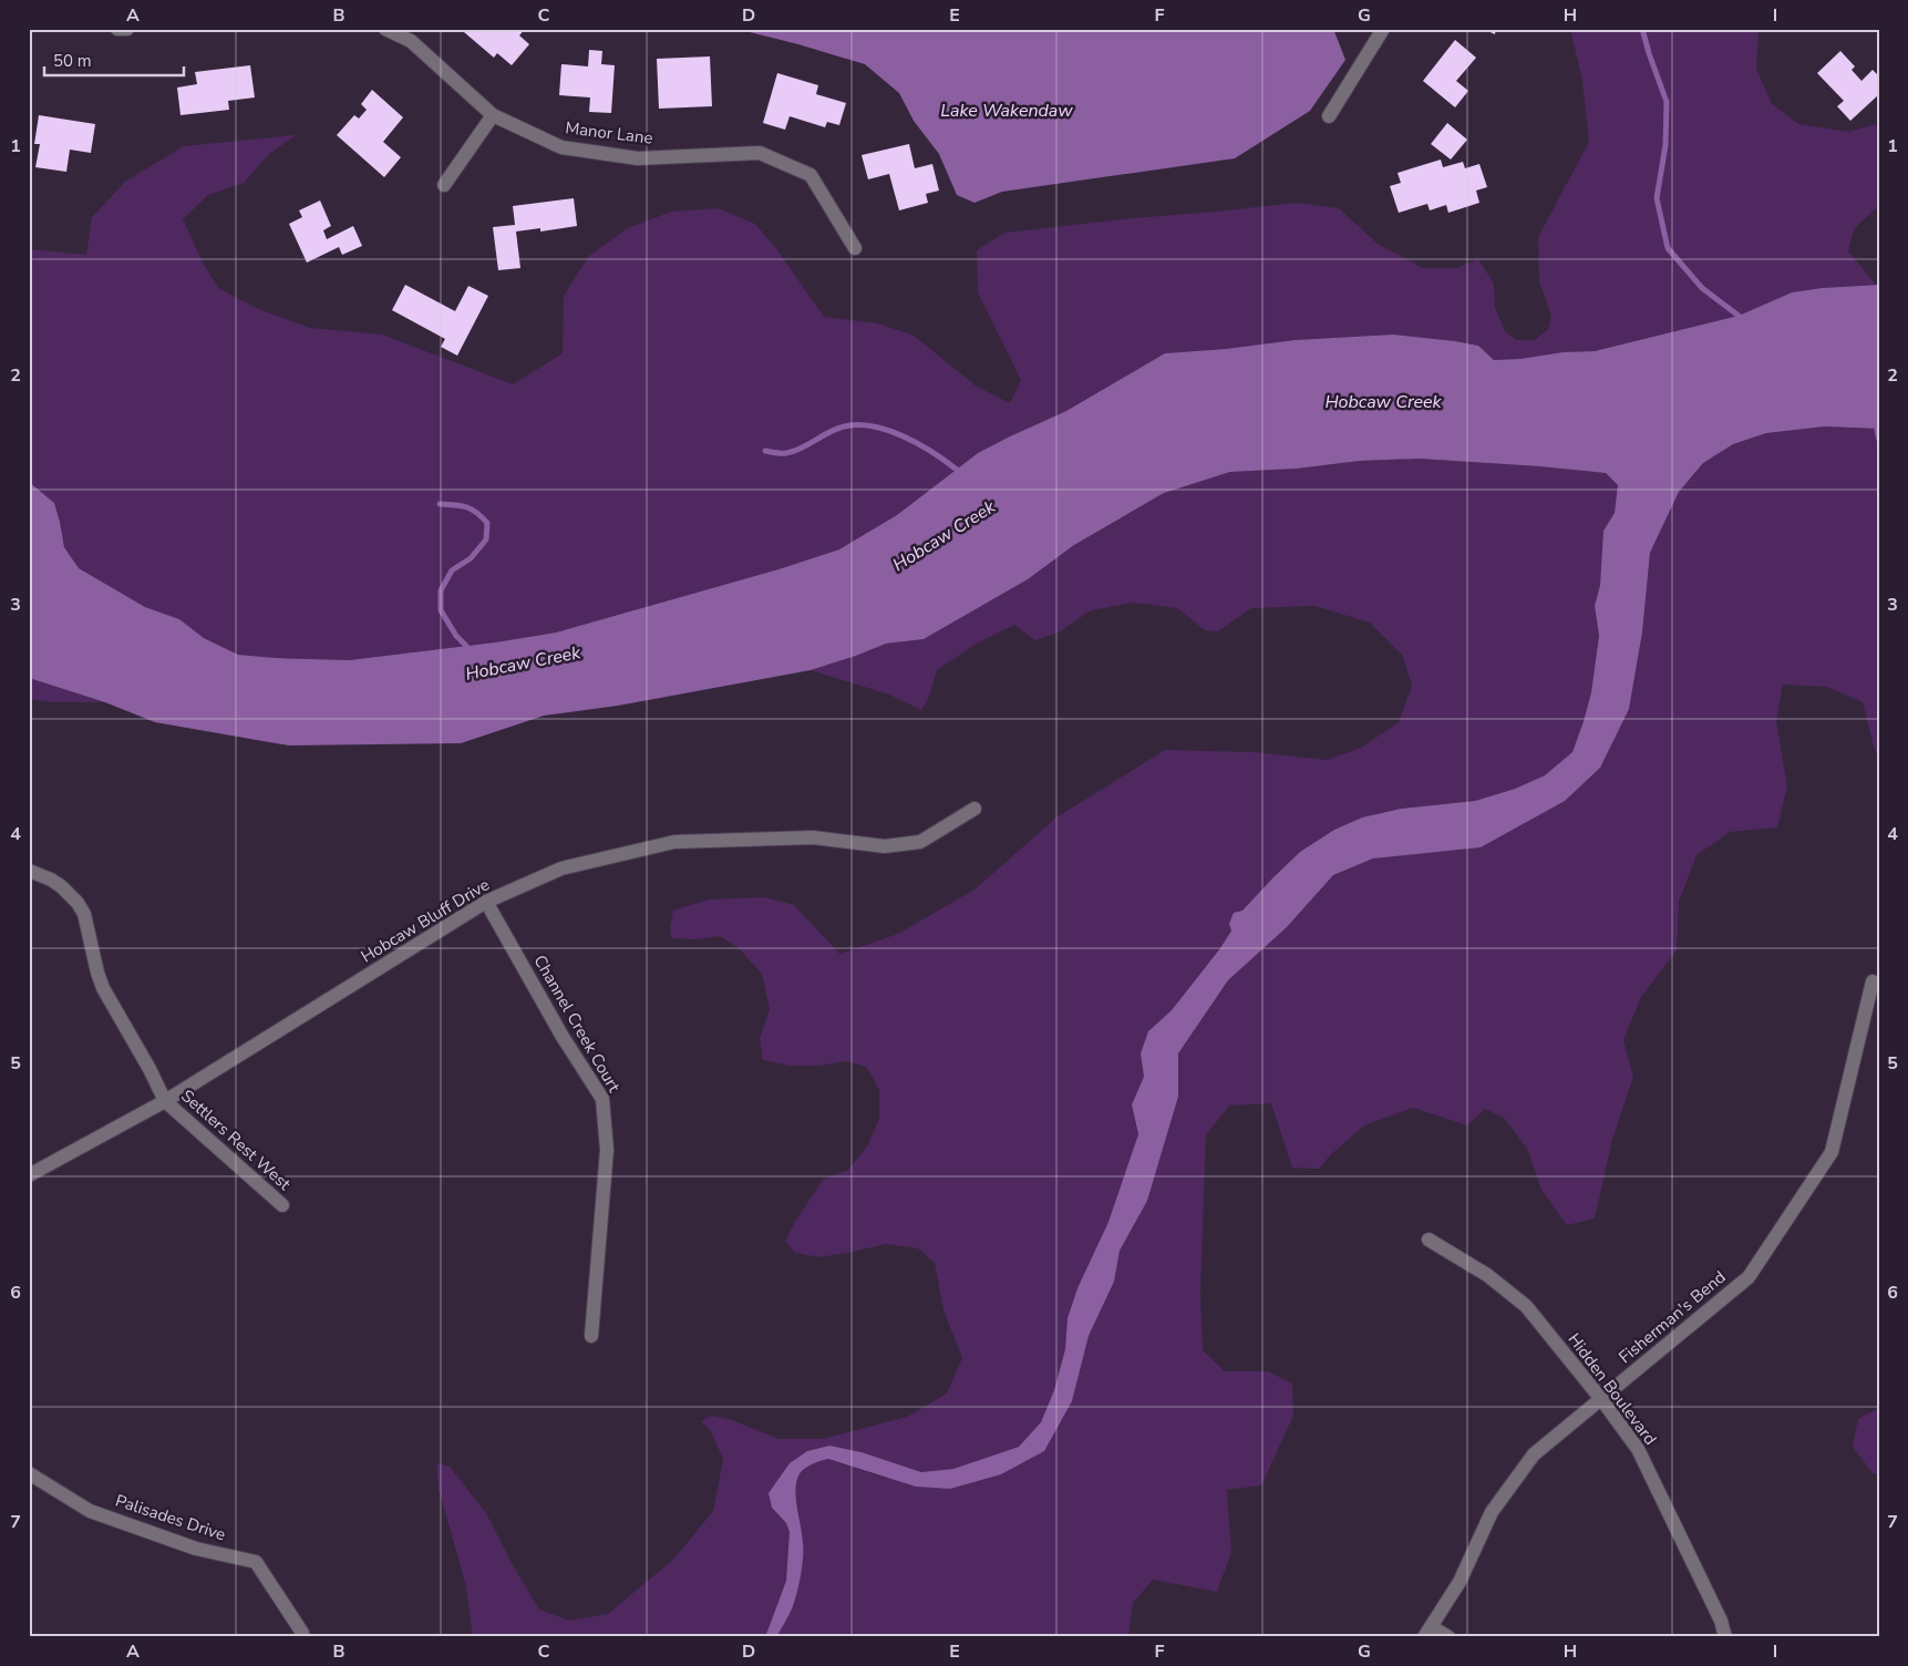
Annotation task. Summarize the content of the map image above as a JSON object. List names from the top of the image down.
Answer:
{
  "streets": {
    "street": [
      "Manor Lane",
      "Hobcaw Bluff Drive",
      "Channel Creek Court",
      "Settlers Rest West",
      "Fisherman's Bend",
      "Hidden Boulevard",
      "Palisades Drive"
    ]
  },
  "crossings": [
    ["Hobcaw Bluff Drive", "Channel Creek Court"],
    ["Hobcaw Bluff Drive", "Settlers Rest West"],
    ["Fisherman's Bend", "Hidden Boulevard"]
  ],
  "water": ["Lake Wakendaw", "Hobcaw Creek"],
  "scale_bar": "50 m",
  "grid": {
    "columns": [
      "A",
      "B",
      "C",
      "D",
      "E",
      "F",
      "G",
      "H",
      "I"
    ],
    "rows": [
      "1",
      "2",
      "3",
      "4",
      "5",
      "6",
      "7"
    ]
  }
}
